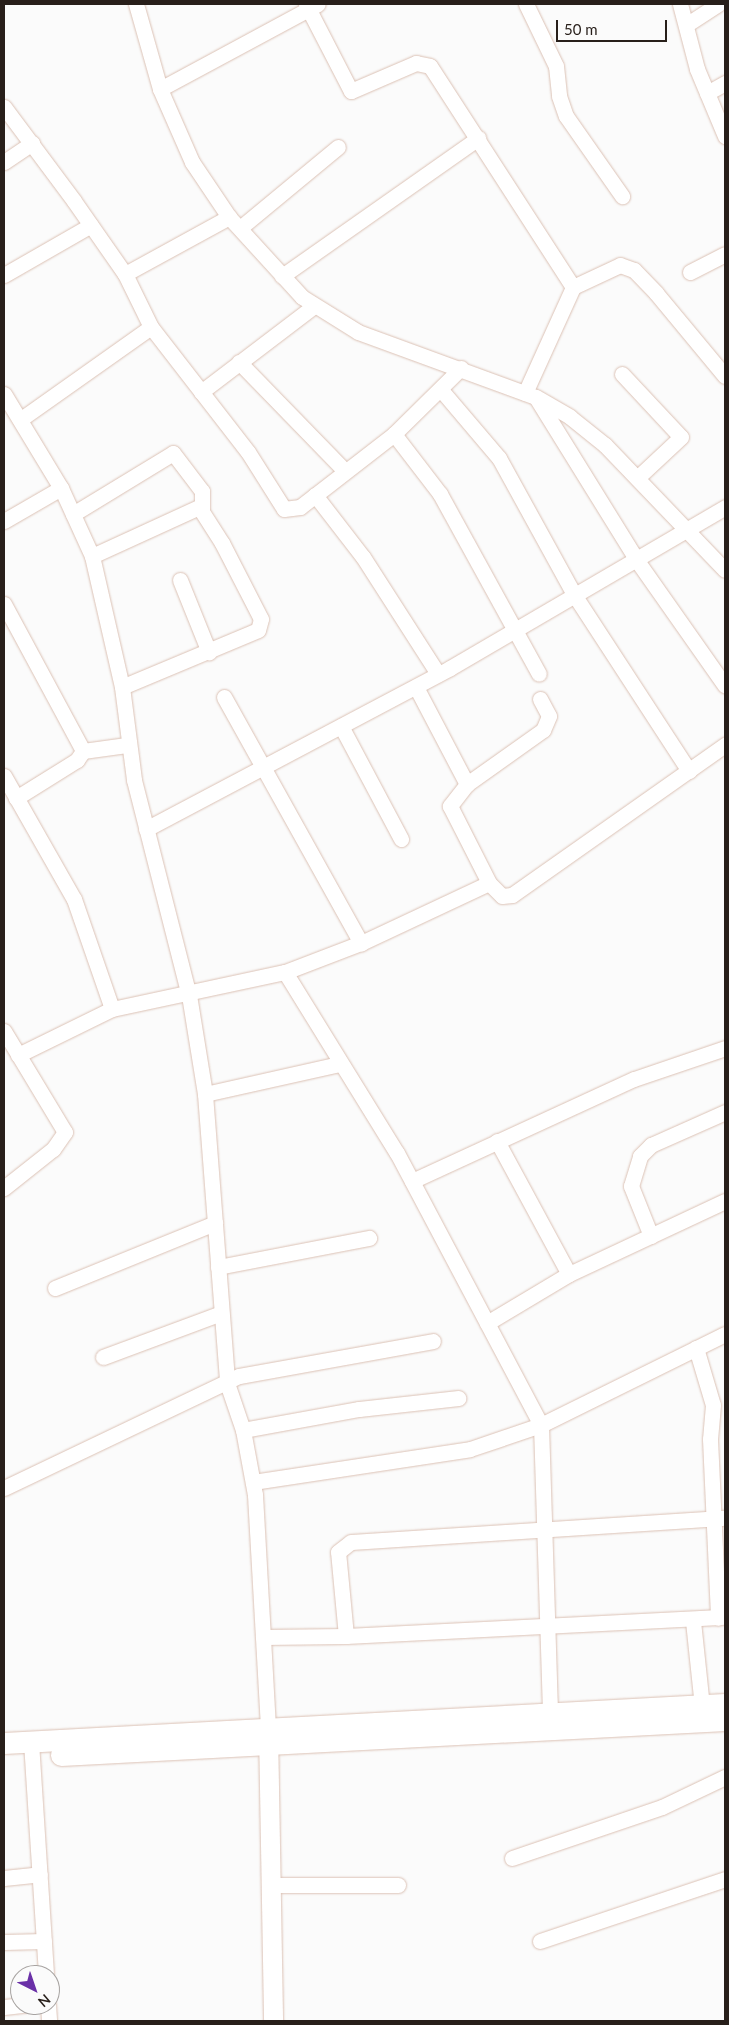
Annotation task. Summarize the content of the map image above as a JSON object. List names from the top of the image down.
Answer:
{
  "scale_bar": "50 m",
  "north": "bottom right"
}
